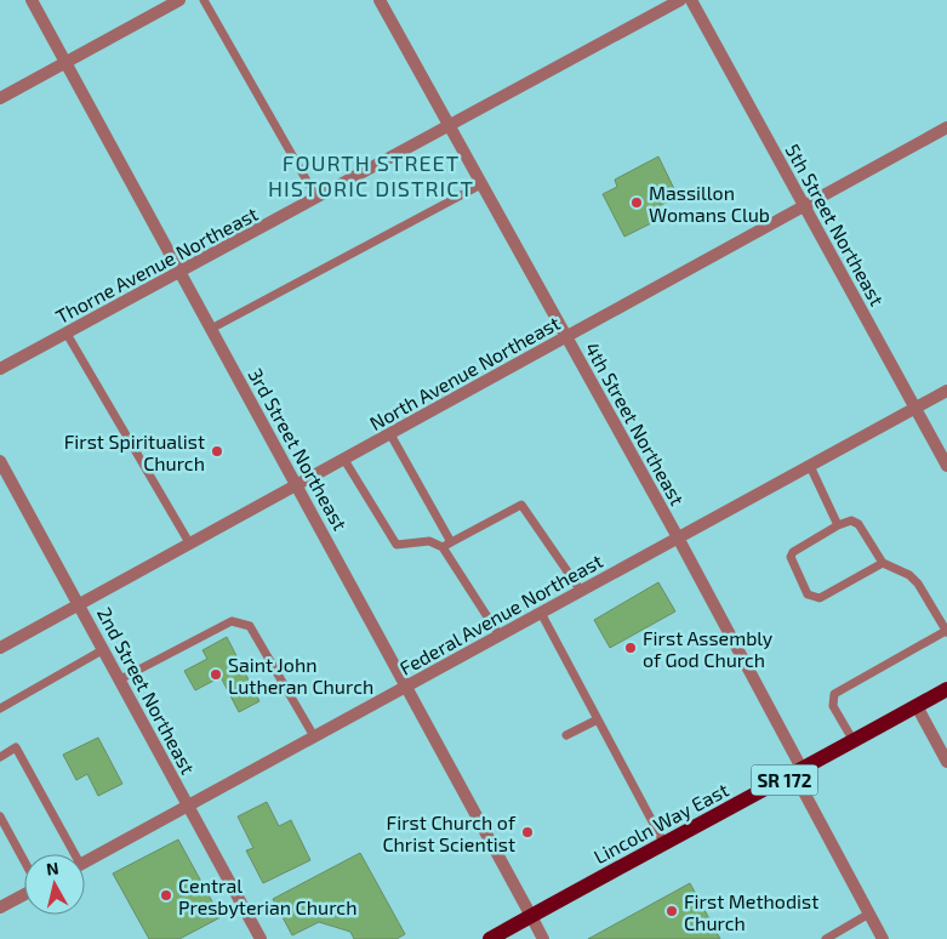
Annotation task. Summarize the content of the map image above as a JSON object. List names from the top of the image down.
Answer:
{
  "streets": {
    "main road": ["SR 172", "Lincoln Way East"],
    "street": [
      "5th Street Northeast",
      "Thorne Avenue Northeast",
      "North Avenue Northeast",
      "4th Street Northeast",
      "3rd Street Northeast",
      "Federal Avenue Northeast",
      "2nd Street Northeast"
    ]
  },
  "crossings": [
    ["5th Street Northeast", "North Avenue Northeast"],
    ["5th Street Northeast", "Federal Avenue Northeast"],
    ["Thorne Avenue Northeast", "4th Street Northeast"],
    ["Thorne Avenue Northeast", "3rd Street Northeast"],
    ["North Avenue Northeast", "4th Street Northeast"],
    ["North Avenue Northeast", "3rd Street Northeast"],
    ["North Avenue Northeast", "2nd Street Northeast"],
    ["4th Street Northeast", "Federal Avenue Northeast"],
    ["4th Street Northeast", "Lincoln Way East"],
    ["3rd Street Northeast", "Federal Avenue Northeast"],
    ["3rd Street Northeast", "Lincoln Way East"],
    ["Federal Avenue Northeast", "2nd Street Northeast"]
  ],
  "districts": ["FOURTH STREET HISTORIC DISTRICT"],
  "places": [
    "Massillon Womans Club",
    "First Spiritualist Church",
    "First Assembly of God Church",
    "Saint John Lutheran Church",
    "First Church of Christ Scientist",
    "Central Presbyterian Church",
    "First Methodist Church"
  ],
  "north": "top"
}
